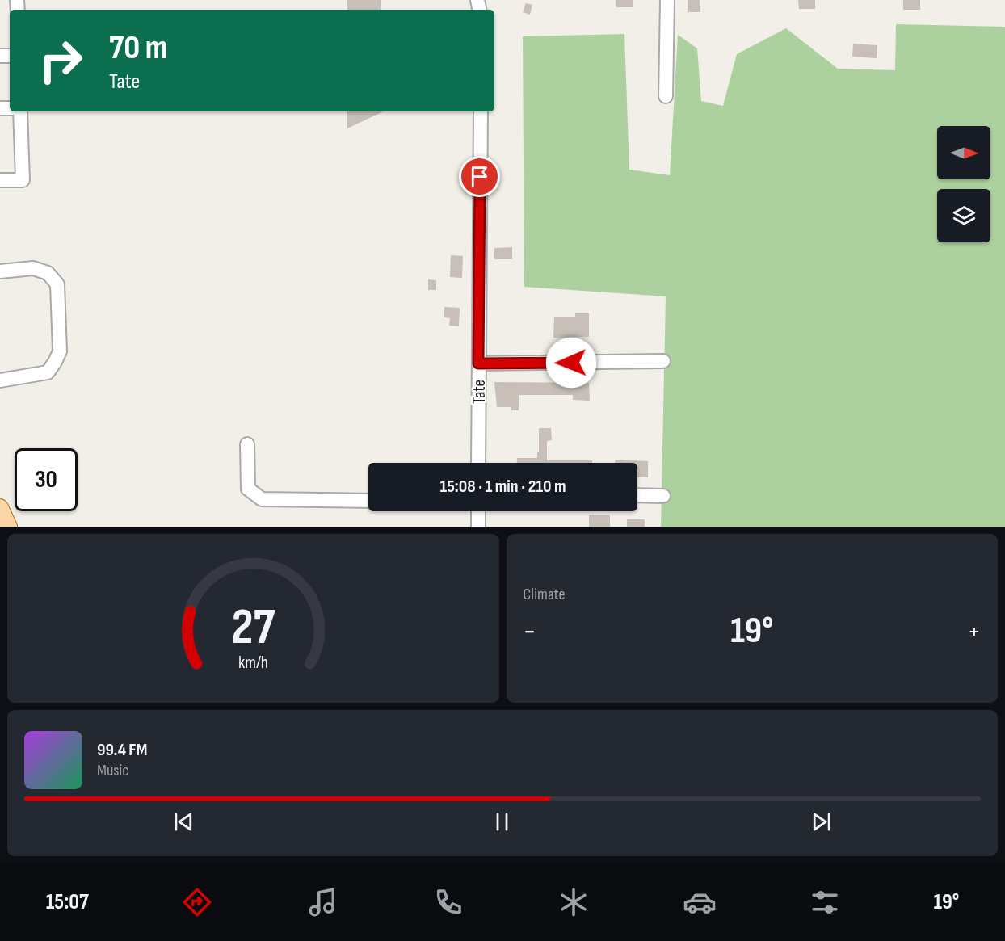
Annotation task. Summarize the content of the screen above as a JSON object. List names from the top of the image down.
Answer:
{
  "streets": {
    "street": ["Tate"]
  },
  "north": "right",
  "page": {
    "turn": ["70 m", "Tate"],
    "limit": "30",
    "trip": "15:08 · 1 min · 210 m",
    "tile": "Climate",
    "heat": ["−", "19°", "+"],
    "song": ["99.4 FM", "Music"],
    "tabs": ["15:07", "19°"],
    "gauge": ["27", "km/h"]
  }
}
